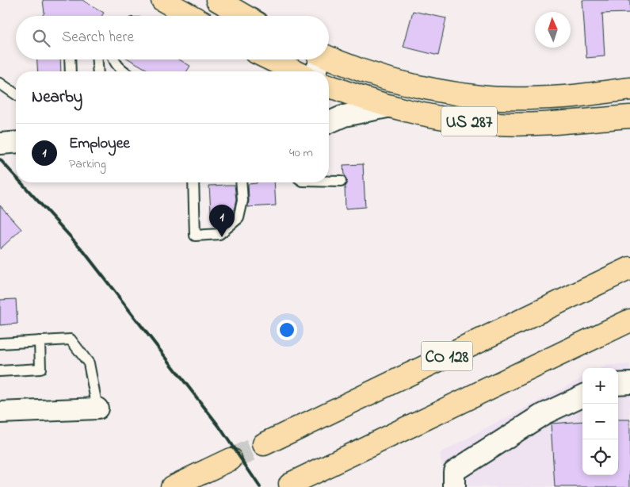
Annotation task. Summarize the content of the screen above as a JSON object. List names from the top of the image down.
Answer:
{
  "streets": {
    "main road": ["US 287", "CO 128"]
  },
  "north": "top",
  "page": {
    "search": "Search here",
    "heading": "Nearby",
    "list": [
      {
        "mark": "1",
        "name": "Employee",
        "note": "Parking",
        "value": "40 m"
      }
    ],
    "pins": "1",
    "map_buttons": ["+", "−"]
  }
}
